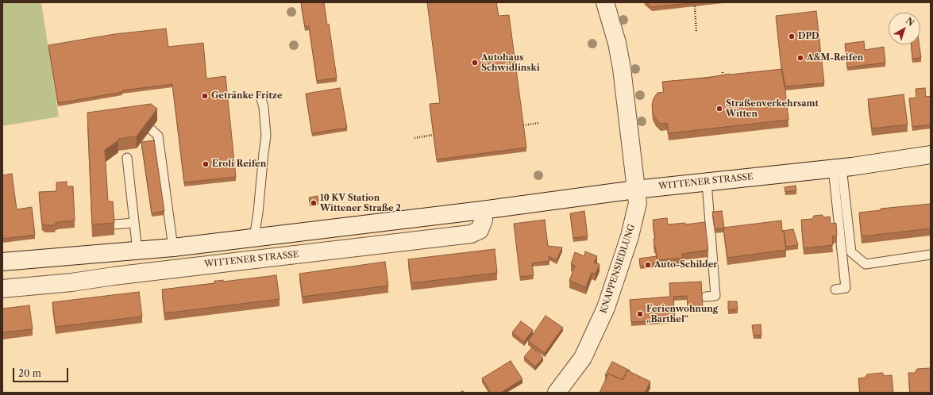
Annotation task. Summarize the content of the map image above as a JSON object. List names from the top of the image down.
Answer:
{
  "streets": {
    "main road": ["WITTENER STRASSE", "KNAPPENSIEDLUNG"]
  },
  "crossings": [
    ["WITTENER STRASSE", "KNAPPENSIEDLUNG"]
  ],
  "places": [
    "DPD",
    "A&M-Reifen",
    "Autohaus Schwidlinski",
    "Getränke Fritze",
    "Straßenverkehrsamt Witten",
    "Eroli Reifen",
    "10 KV Station Wittener Straße 2",
    "Auto-Schilder",
    "Ferienwohnung „Barthel“"
  ],
  "scale_bar": "20 m",
  "north": "top right"
}
